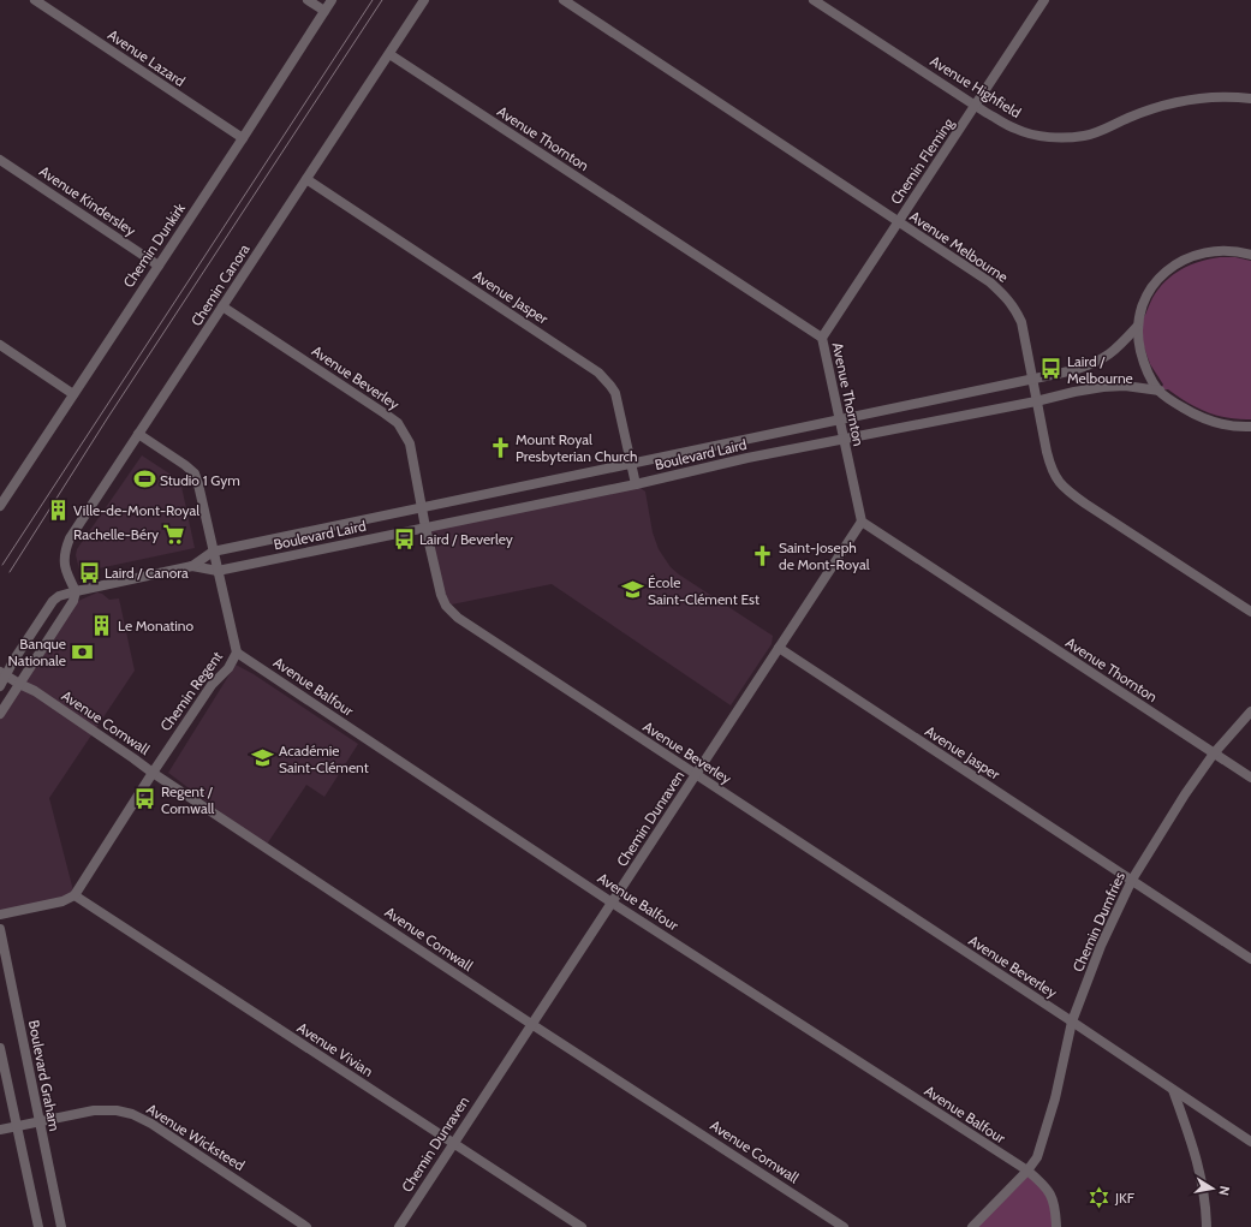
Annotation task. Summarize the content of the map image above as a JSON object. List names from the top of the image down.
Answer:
{
  "streets": {
    "street": [
      "Avenue Lazard",
      "Avenue Highfield",
      "Avenue Thornton",
      "Chemin Fleming",
      "Avenue Kindersley",
      "Chemin Dunkirk",
      "Avenue Melbourne",
      "Chemin Canora",
      "Avenue Jasper",
      "Avenue Beverley",
      "Boulevard Laird",
      "Avenue Balfour",
      "Chemin Regent",
      "Avenue Cornwall",
      "Chemin Dunraven",
      "Chemin Dumfries",
      "Avenue Vivian",
      "Boulevard Graham",
      "Avenue Wicksteed"
    ]
  },
  "crossings": [
    ["Avenue Lazard", "Chemin Dunkirk"],
    ["Avenue Highfield", "Chemin Fleming"],
    ["Avenue Thornton", "Chemin Fleming"],
    ["Avenue Thornton", "Chemin Canora"],
    ["Avenue Thornton", "Boulevard Laird"],
    ["Avenue Thornton", "Chemin Dunraven"],
    ["Avenue Thornton", "Chemin Dumfries"],
    ["Chemin Fleming", "Avenue Melbourne"],
    ["Avenue Kindersley", "Chemin Dunkirk"],
    ["Avenue Melbourne", "Boulevard Laird"],
    ["Chemin Canora", "Avenue Jasper"],
    ["Chemin Canora", "Avenue Beverley"],
    ["Chemin Canora", "Boulevard Laird"],
    ["Chemin Canora", "Chemin Regent"],
    ["Avenue Jasper", "Boulevard Laird"],
    ["Avenue Jasper", "Chemin Dunraven"],
    ["Avenue Jasper", "Chemin Dumfries"],
    ["Avenue Beverley", "Boulevard Laird"],
    ["Avenue Beverley", "Chemin Dunraven"],
    ["Avenue Beverley", "Chemin Dumfries"],
    ["Boulevard Laird", "Chemin Regent"],
    ["Avenue Balfour", "Chemin Regent"],
    ["Avenue Balfour", "Chemin Dunraven"],
    ["Avenue Balfour", "Chemin Dumfries"],
    ["Chemin Regent", "Avenue Cornwall"],
    ["Chemin Regent", "Avenue Vivian"],
    ["Avenue Cornwall", "Chemin Dunraven"],
    ["Chemin Dunraven", "Avenue Vivian"],
    ["Boulevard Graham", "Avenue Wicksteed"]
  ],
  "places": {
    "bus stop": [
      "Laird / Melbourne",
      "Laird / Beverley",
      "Laird / Canora",
      "Regent / Cornwall"
    ],
    "church": ["Mount Royal Presbyterian Church", "Saint-Joseph de Mont-Royal"],
    "sports": ["Studio 1 Gym"],
    "building": ["Ville-de-Mont-Royal", "Le Monatino"],
    "supermarket": ["Rachelle-Béry"],
    "school or university": ["École Saint-Clément Est", "Académie Saint-Clément"],
    "bank": ["Banque Nationale"],
    "synagogue": ["JKF"]
  },
  "north": "right"
}
